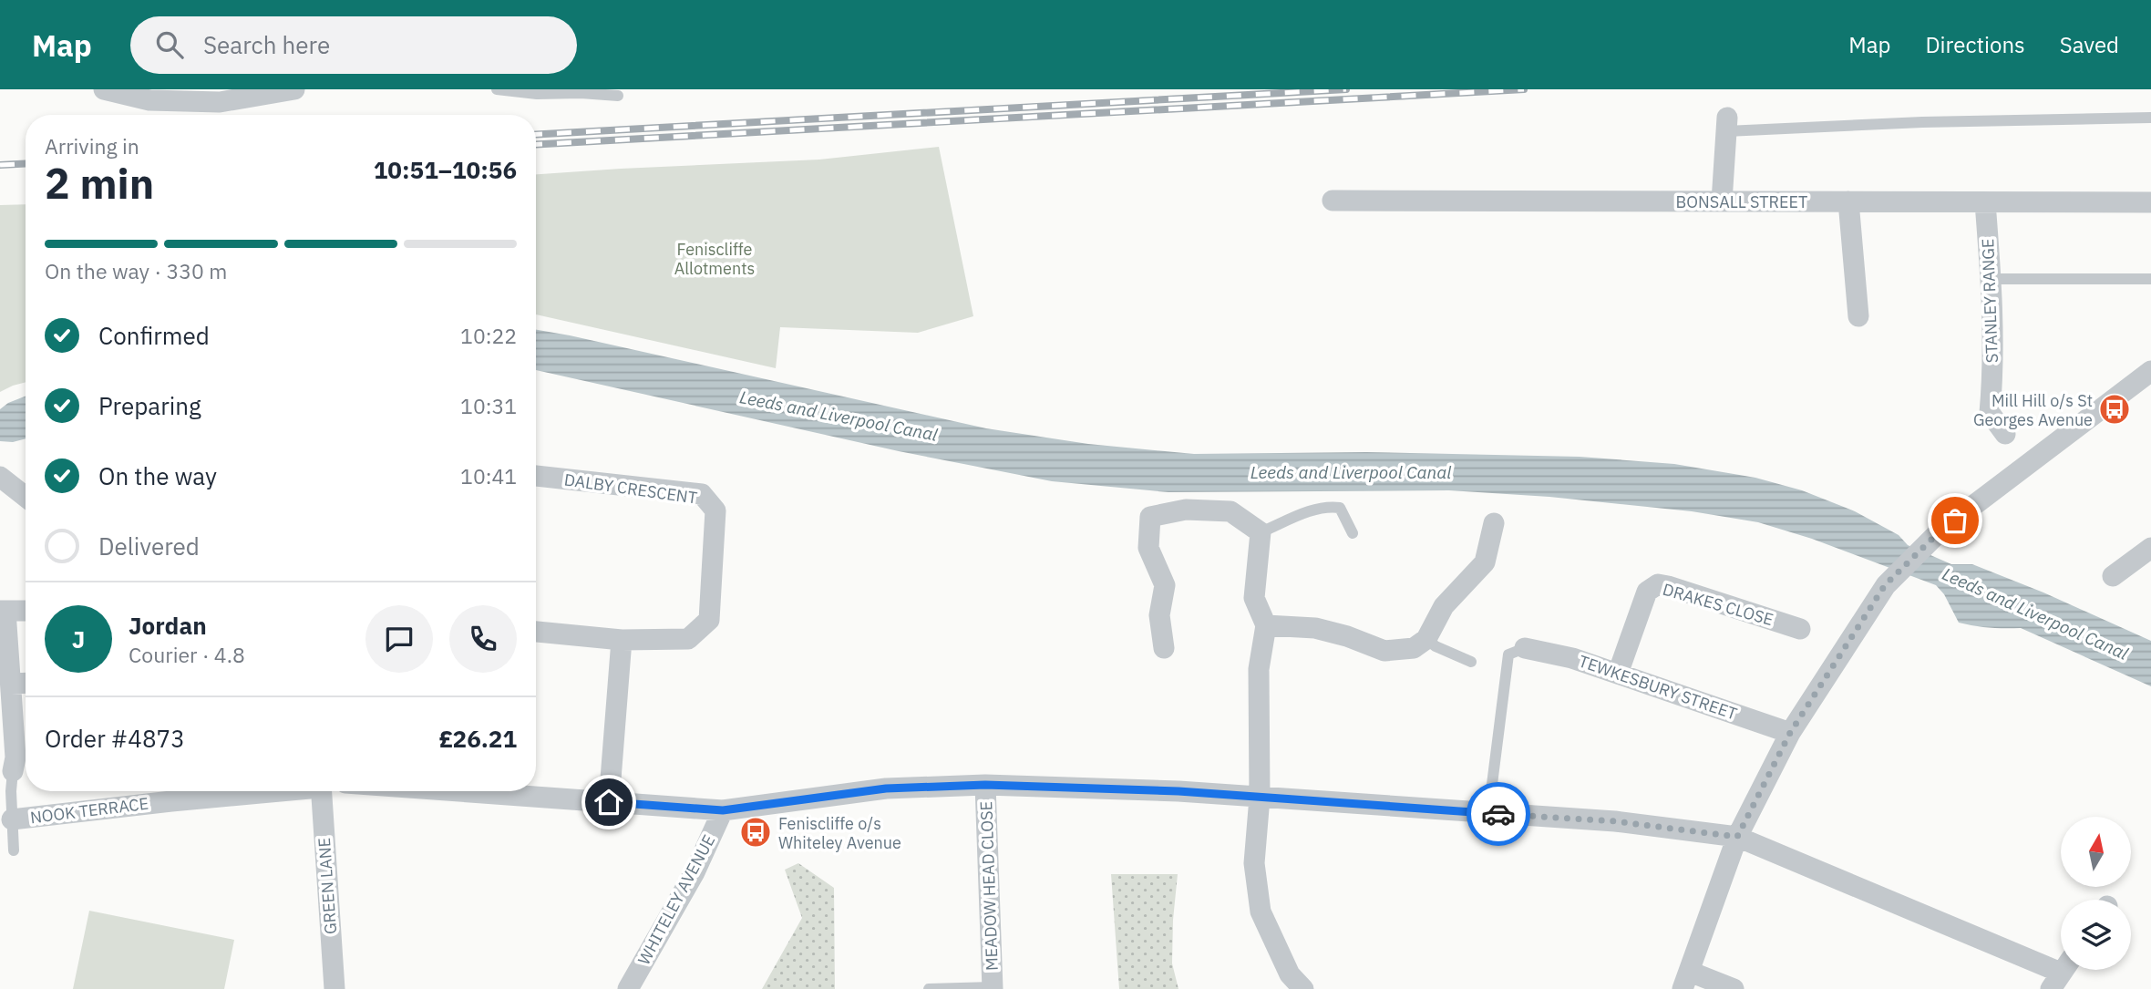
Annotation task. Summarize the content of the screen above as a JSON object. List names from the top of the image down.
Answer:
{
  "streets": {
    "street": [
      "BONSALL STREET",
      "STANLEY RANGE",
      "DALBY CRESCENT",
      "DRAKES CLOSE",
      "TEWKESBURY STREET",
      "NOOK TERRACE",
      "GREEN LANE",
      "MEADOW HEAD CLOSE",
      "WHITELEY AVENUE"
    ]
  },
  "crossings": [
    ["BONSALL STREET", "STANLEY RANGE"],
    ["DRAKES CLOSE", "TEWKESBURY STREET"]
  ],
  "water": ["Leeds and Liverpool Canal"],
  "parks": ["Feniscliffe Allotments"],
  "places": {
    "bus stop": ["Mill Hill o/s St Georges Avenue", "Feniscliffe o/s Whiteley Avenue"]
  },
  "north": "top",
  "page": {
    "header": "Map",
    "search": "Search here",
    "nav": ["Map", "Directions", "Saved"],
    "heading": ["2 min", "Arriving in", "10:51–10:56"],
    "panel": [
      "Jordan",
      "Courier · 4.8",
      "Order #4873",
      "£26.21"
    ],
    "bar": "On the way · 330 m",
    "list": [
      ["Confirmed", "10:22"],
      ["Preparing", "10:31"],
      ["On the way", "10:41"],
      "Delivered"
    ],
    "round": "J"
  }
}
